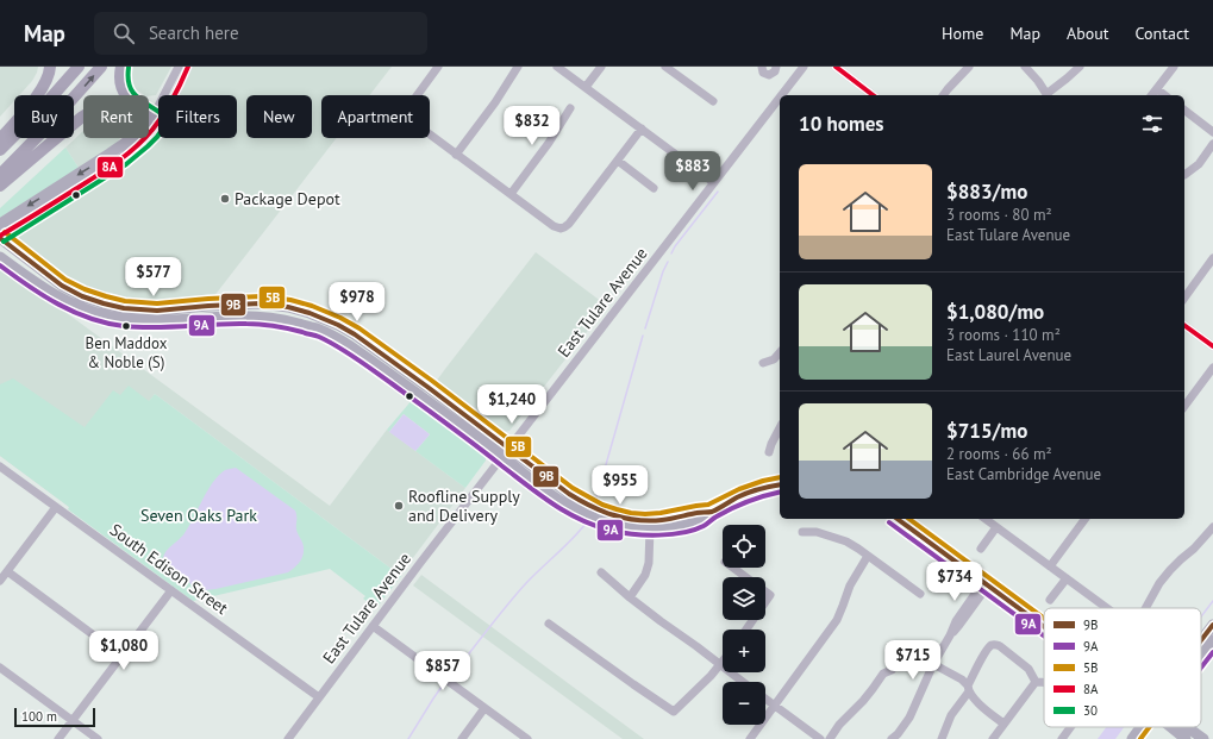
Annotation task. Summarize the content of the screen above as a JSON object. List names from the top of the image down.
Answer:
{
  "streets": {
    "street": ["East Tulare Avenue", "South Edison Street"]
  },
  "crossings": [
    ["East Tulare Avenue", "South Edison Street"]
  ],
  "parks": ["Seven Oaks Park"],
  "places": ["Package Depot", "Ben Maddox & Noble (S)", "Roofline Supply and Delivery"],
  "lines": [
    "transit line 8A",
    "transit line 30",
    "transit line 5B",
    "transit line 9B",
    "transit line 9A"
  ],
  "legend": [
    "9B",
    "9A",
    "5B",
    "8A",
    "30"
  ],
  "scale_bar": "100 m",
  "page": {
    "header": "Map",
    "search": "Search here",
    "nav": [
      "Home",
      "Map",
      "About",
      "Contact"
    ],
    "chip": [
      "Buy",
      "Rent",
      "Filters",
      "New",
      "Apartment"
    ],
    "heading": "10 homes",
    "price": [
      "$832",
      "$883",
      "$577",
      "$978",
      "$1,240",
      "$955",
      "$734",
      "$1,080",
      "$715",
      "$857"
    ],
    "list": [
      {
        "name": "$883/mo",
        "note": "3 rooms · 80 m² · East Tulare Avenue"
      },
      {
        "name": "$1,080/mo",
        "note": "3 rooms · 110 m² · East Laurel Avenue"
      },
      {
        "name": "$715/mo",
        "note": "2 rooms · 66 m² · East Cambridge Avenue"
      }
    ],
    "map_buttons": ["+", "−"],
    "scale": "100 m"
  }
}
